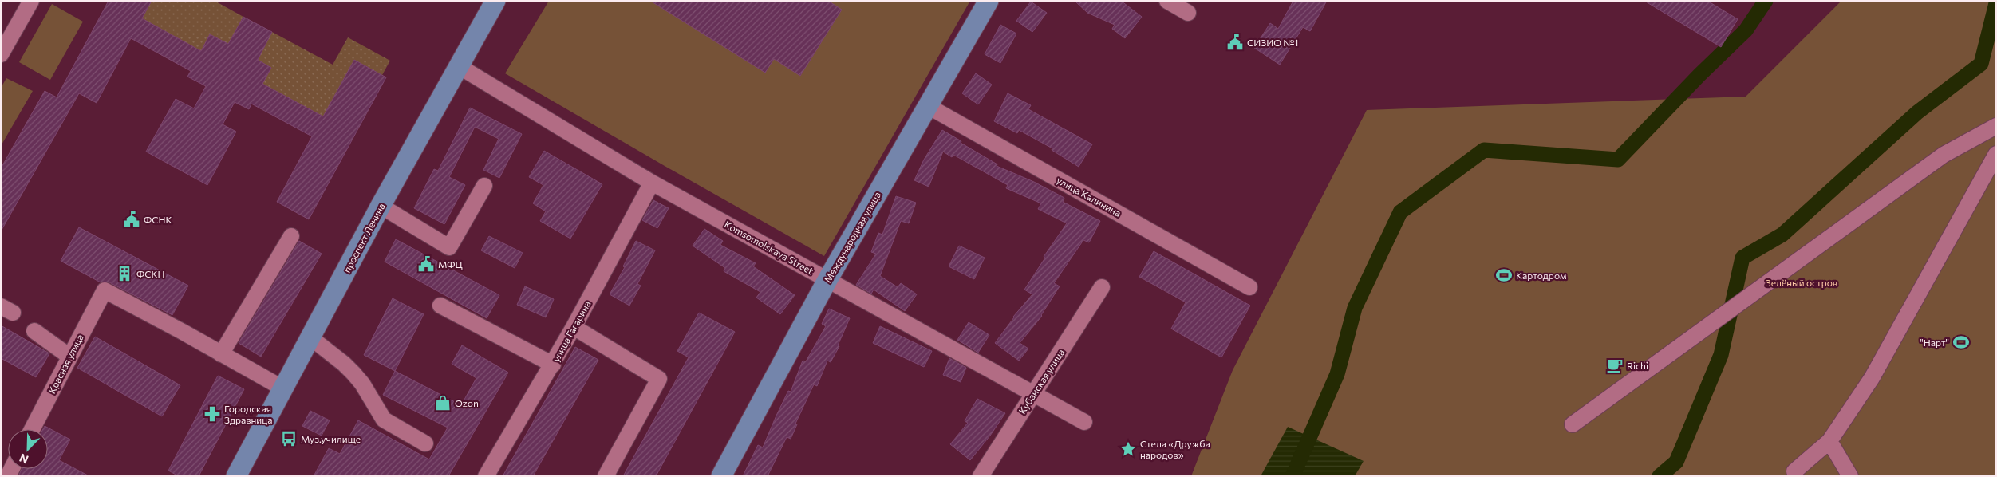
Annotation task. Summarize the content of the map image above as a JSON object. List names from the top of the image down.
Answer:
{
  "streets": {
    "main road": ["Международная улица", "проспект Ленина"],
    "street": [
      "улица Калинина",
      "Komsomolskaya Street",
      "улица Гагарина",
      "Красная улица",
      "Кубанская улица"
    ]
  },
  "crossings": [
    ["улица Калинина", "Международная улица"],
    ["Международная улица", "Komsomolskaya Street"],
    ["проспект Ленина", "Komsomolskaya Street"],
    ["Komsomolskaya Street", "улица Гагарина"],
    ["Komsomolskaya Street", "Кубанская улица"]
  ],
  "parks": ["Зелёный остров"],
  "places": {
    "public building": ["СИЗИО №1", "ФСНК", "МФЦ"],
    "building": ["ФСКН"],
    "sports": ["Картодром", "\"Нарт\""],
    "cafe": ["Richi"],
    "shop": ["Ozon"],
    "pharmacy": ["Городская Здравница"],
    "bus stop": ["Муз.училище"],
    "place": ["Стела «Дружба народов»"]
  },
  "north": "bottom left"
}
